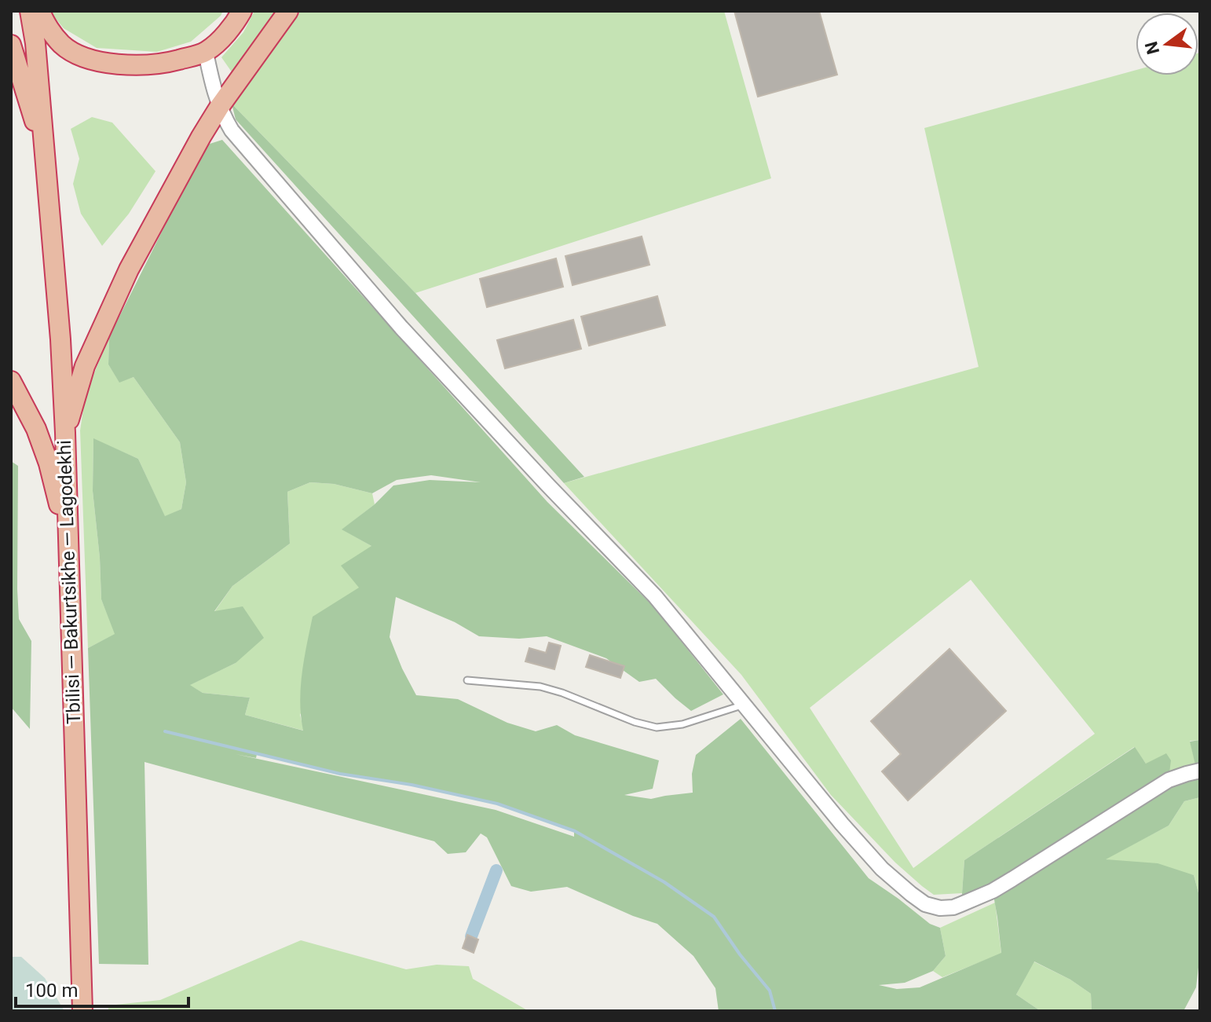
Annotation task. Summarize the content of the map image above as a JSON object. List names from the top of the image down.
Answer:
{
  "streets": {
    "highway": ["Tbilisi — Bakurtsikhe — Lagodekhi"]
  },
  "scale_bar": "100 m",
  "north": "left"
}
